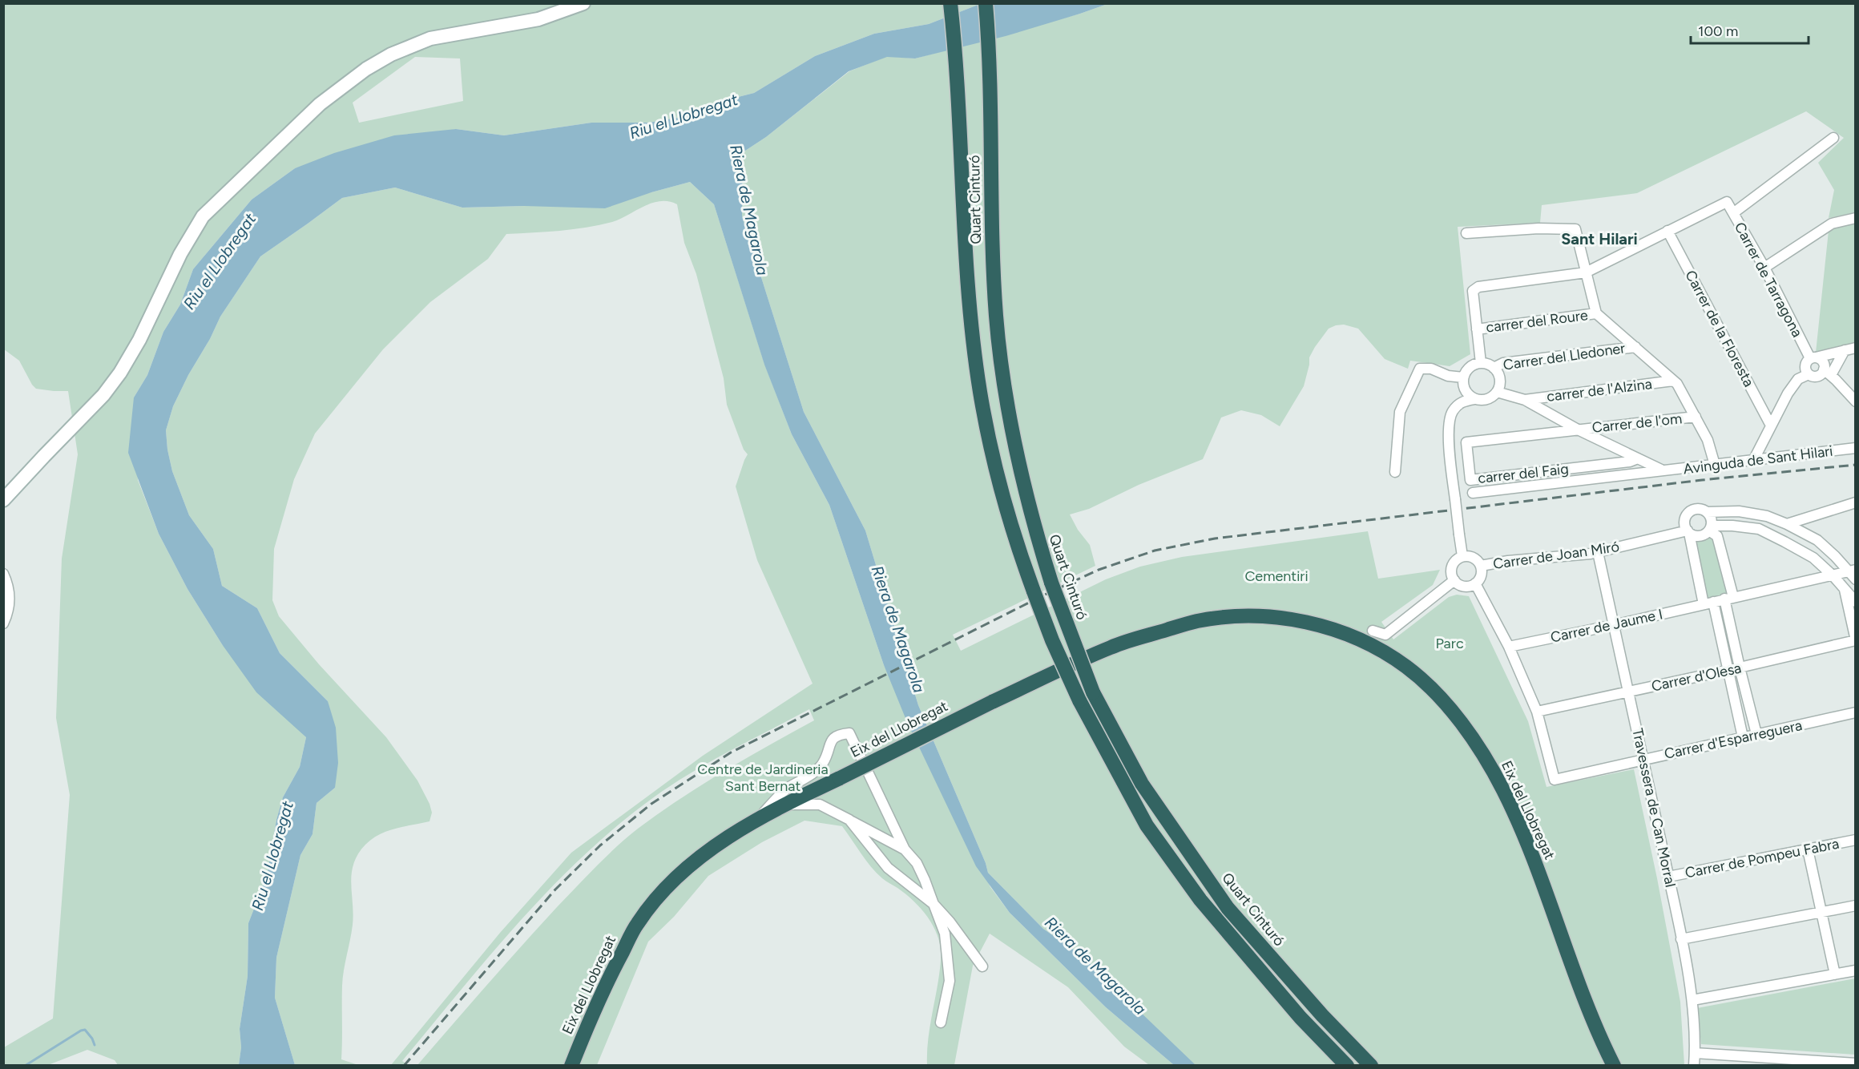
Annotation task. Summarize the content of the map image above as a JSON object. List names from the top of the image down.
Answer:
{
  "streets": {
    "highway": ["Quart Cinturó", "Eix del Llobregat"],
    "street": [
      "Carrer de Tarragona",
      "carrer del Roure",
      "Carrer de la Floresta",
      "Carrer del Lledoner",
      "carrer de l'Alzina",
      "Carrer de l'om",
      "Avinguda de Sant Hilari",
      "carrer del Faig",
      "Carrer de Joan Miró",
      "Carrer de Jaume I",
      "Carrer d'Olesa",
      "Carrer d'Esparreguera",
      "Travessera de Can Morral",
      "Carrer de Pompeu Fabra"
    ]
  },
  "crossings": [
    ["Carrer de Tarragona", "Carrer de la Floresta"],
    ["Carrer de l'om", "carrer del Faig"],
    ["Carrer de Joan Miró", "Travessera de Can Morral"],
    ["Carrer de Jaume I", "Travessera de Can Morral"],
    ["Carrer d'Olesa", "Carrer d'Esparreguera"],
    ["Carrer d'Olesa", "Travessera de Can Morral"],
    ["Carrer d'Esparreguera", "Travessera de Can Morral"],
    ["Travessera de Can Morral", "Carrer de Pompeu Fabra"]
  ],
  "districts": ["Sant Hilari"],
  "water": ["Riu el Llobregat", "Riera de Magarola"],
  "parks": ["Cementiri", "Parc", "Centre de Jardineria Sant Bernat"],
  "scale_bar": "100 m"
}
